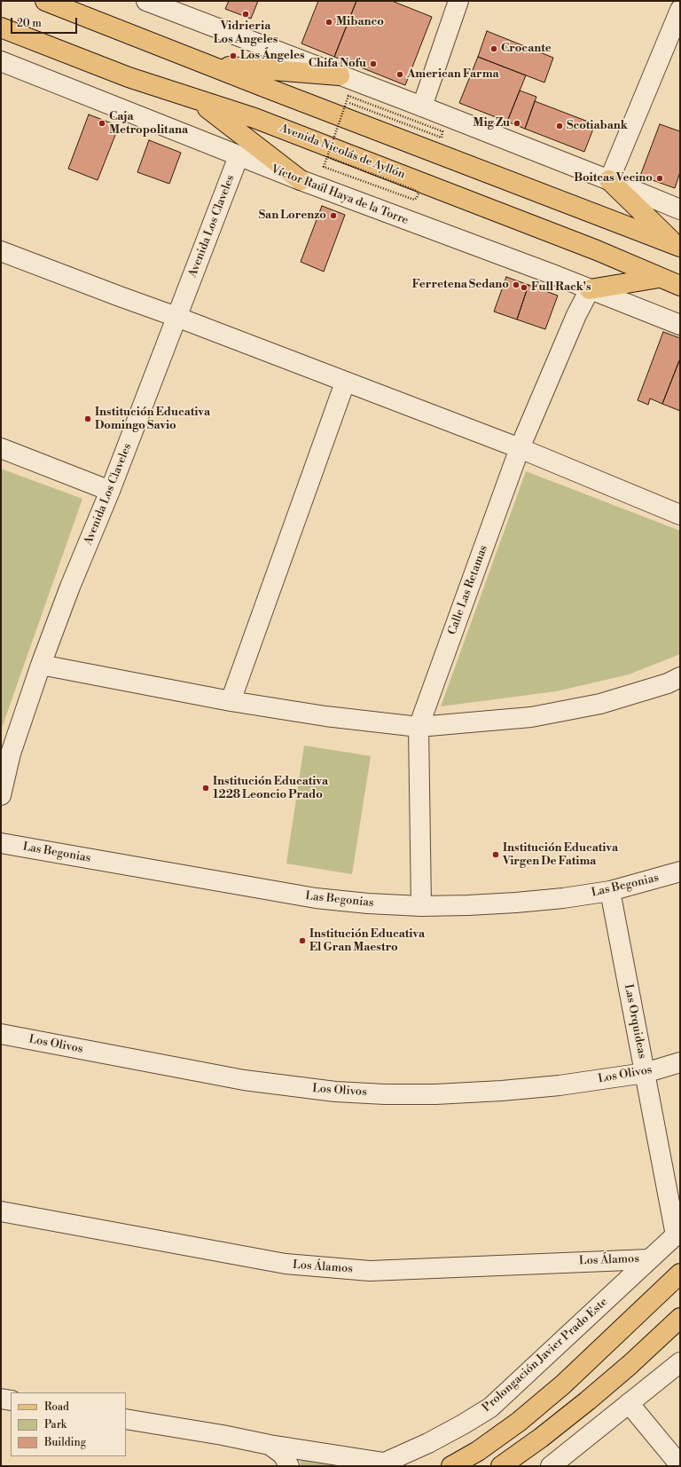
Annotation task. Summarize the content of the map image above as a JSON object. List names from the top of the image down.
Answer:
{
  "streets": {
    "main road": ["Avenida Nicolás de Ayllón"],
    "street": [
      "Víctor Raúl Haya de la Torre",
      "Avenida Los Claveles",
      "Calle Las Retamas",
      "Las Begonias",
      "Las Orquideas",
      "Los Olivos",
      "Los Álamos",
      "Prolongación Javier Prado Este"
    ]
  },
  "crossings": [
    ["Víctor Raúl Haya de la Torre", "Avenida Los Claveles"],
    ["Víctor Raúl Haya de la Torre", "Calle Las Retamas"],
    ["Calle Las Retamas", "Las Begonias"],
    ["Las Begonias", "Las Orquideas"],
    ["Las Orquideas", "Los Olivos"],
    ["Las Orquideas", "Prolongación Javier Prado Este"],
    ["Los Álamos", "Prolongación Javier Prado Este"]
  ],
  "places": [
    "Vidrieria Los Angeles",
    "Mibanco",
    "Crocante",
    "Los Ángeles",
    "Chifa Nofu",
    "American Farma",
    "Caja Metropolitana",
    "Mig Zu",
    "Scotiabank",
    "Boitcas Vecino",
    "San Lorenzo",
    "Ferretena Sedano",
    "Full Rack's",
    "Institución Educativa Domingo Savio",
    "Institución Educativa 1228 Leoncio Prado",
    "Institución Educativa Virgen De Fatima",
    "Institución Educativa El Gran Maestro"
  ],
  "legend": ["Road", "Park", "Building"],
  "scale_bar": "20 m"
}
